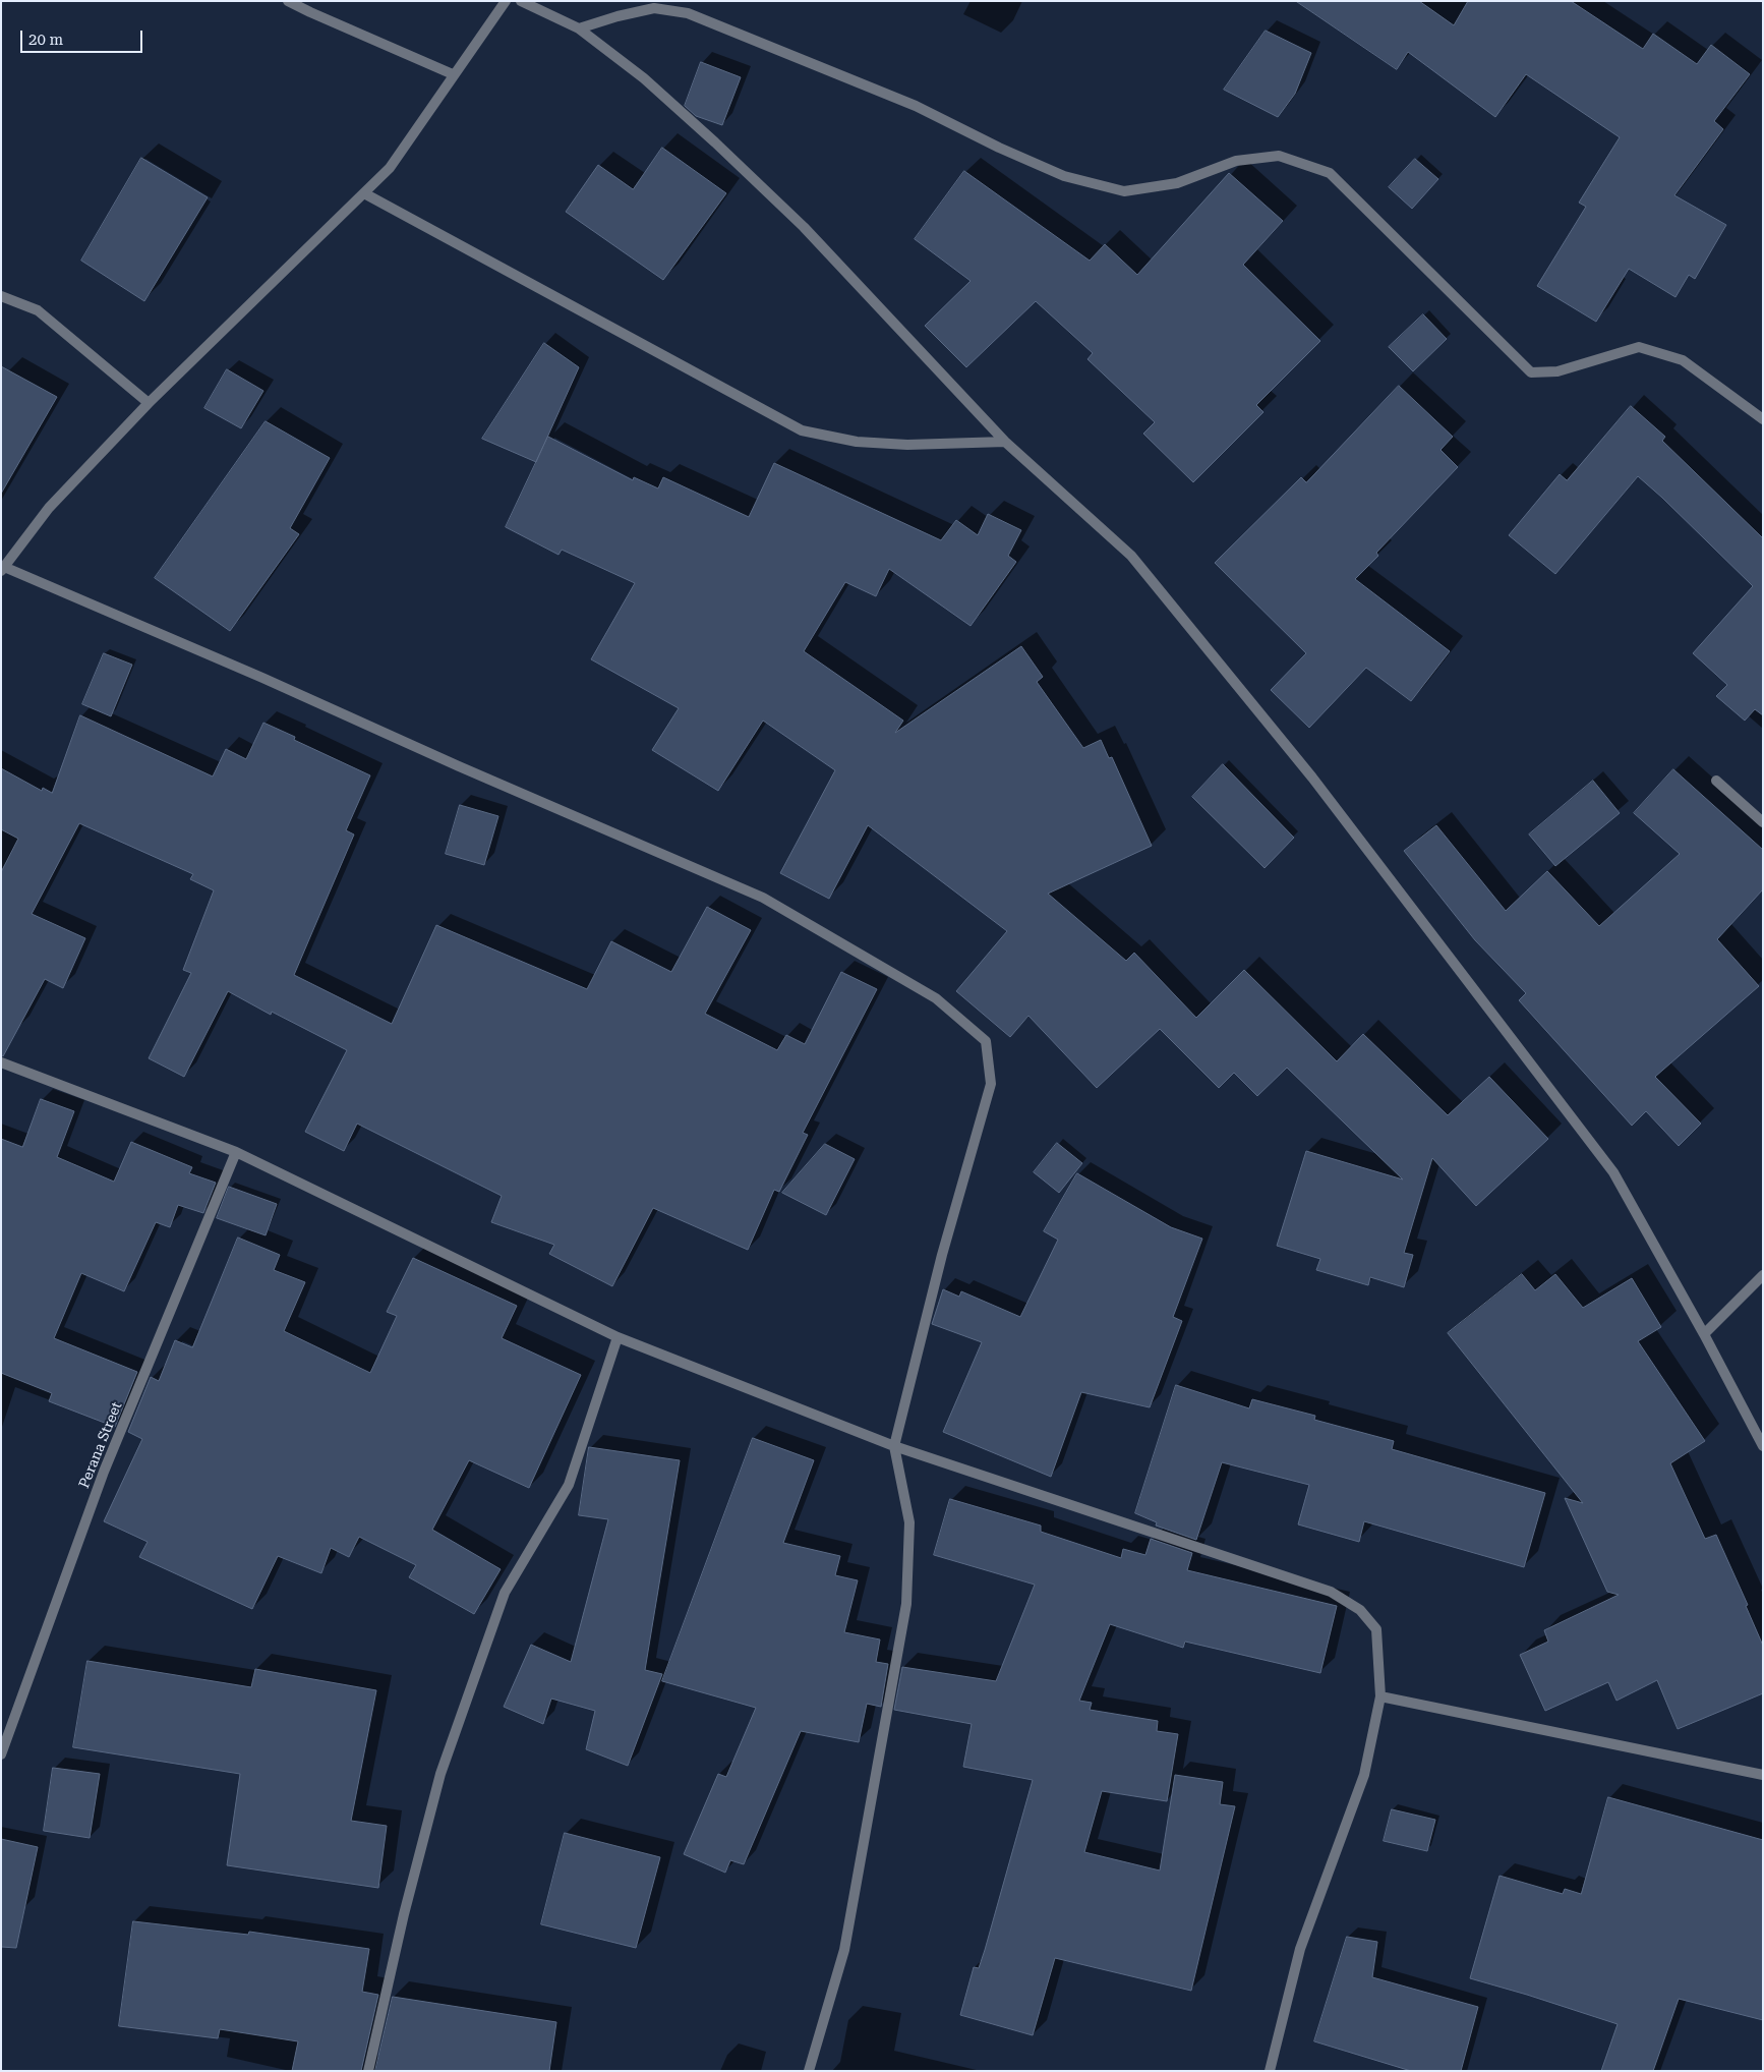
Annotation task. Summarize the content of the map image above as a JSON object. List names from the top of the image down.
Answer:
{
  "streets": {
    "street": ["Perana Street"]
  },
  "scale_bar": "20 m"
}
